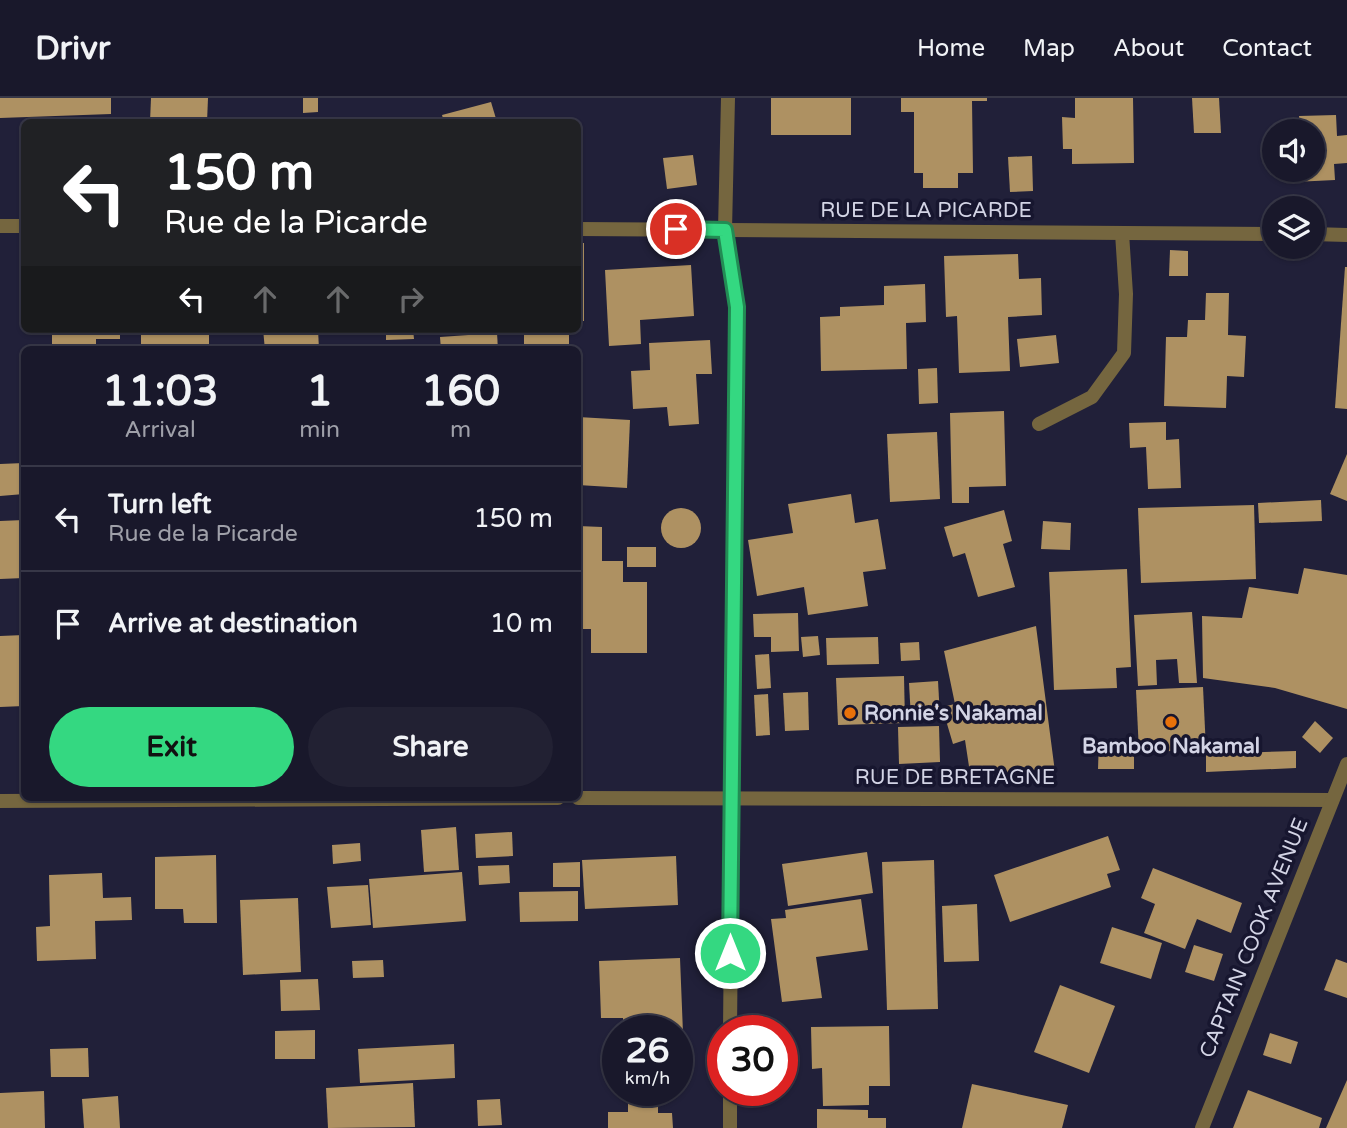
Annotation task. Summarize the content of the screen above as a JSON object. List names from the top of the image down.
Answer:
{
  "streets": {
    "street": ["RUE DE LA PICARDE", "RUE DE BRETAGNE", "CAPTAIN COOK AVENUE"]
  },
  "crossings": [
    ["RUE DE BRETAGNE", "CAPTAIN COOK AVENUE"]
  ],
  "places": ["Ronnie's Nakamal", "Bamboo Nakamal"],
  "page": {
    "header": "Drivr",
    "nav": [
      "Home",
      "Map",
      "About",
      "Contact"
    ],
    "turn": ["150 m", "Rue de la Picarde"],
    "eta": [
      "11:03",
      "Arrival",
      "1",
      "min",
      "160",
      "m"
    ],
    "list": [
      {
        "name": "Turn left",
        "note": "Rue de la Picarde",
        "value": "150 m"
      },
      {
        "name": "Arrive at destination",
        "value": "10 m"
      }
    ],
    "buttons": ["Exit", "Share"],
    "speed": "26 km/h",
    "limit": "30"
  }
}
